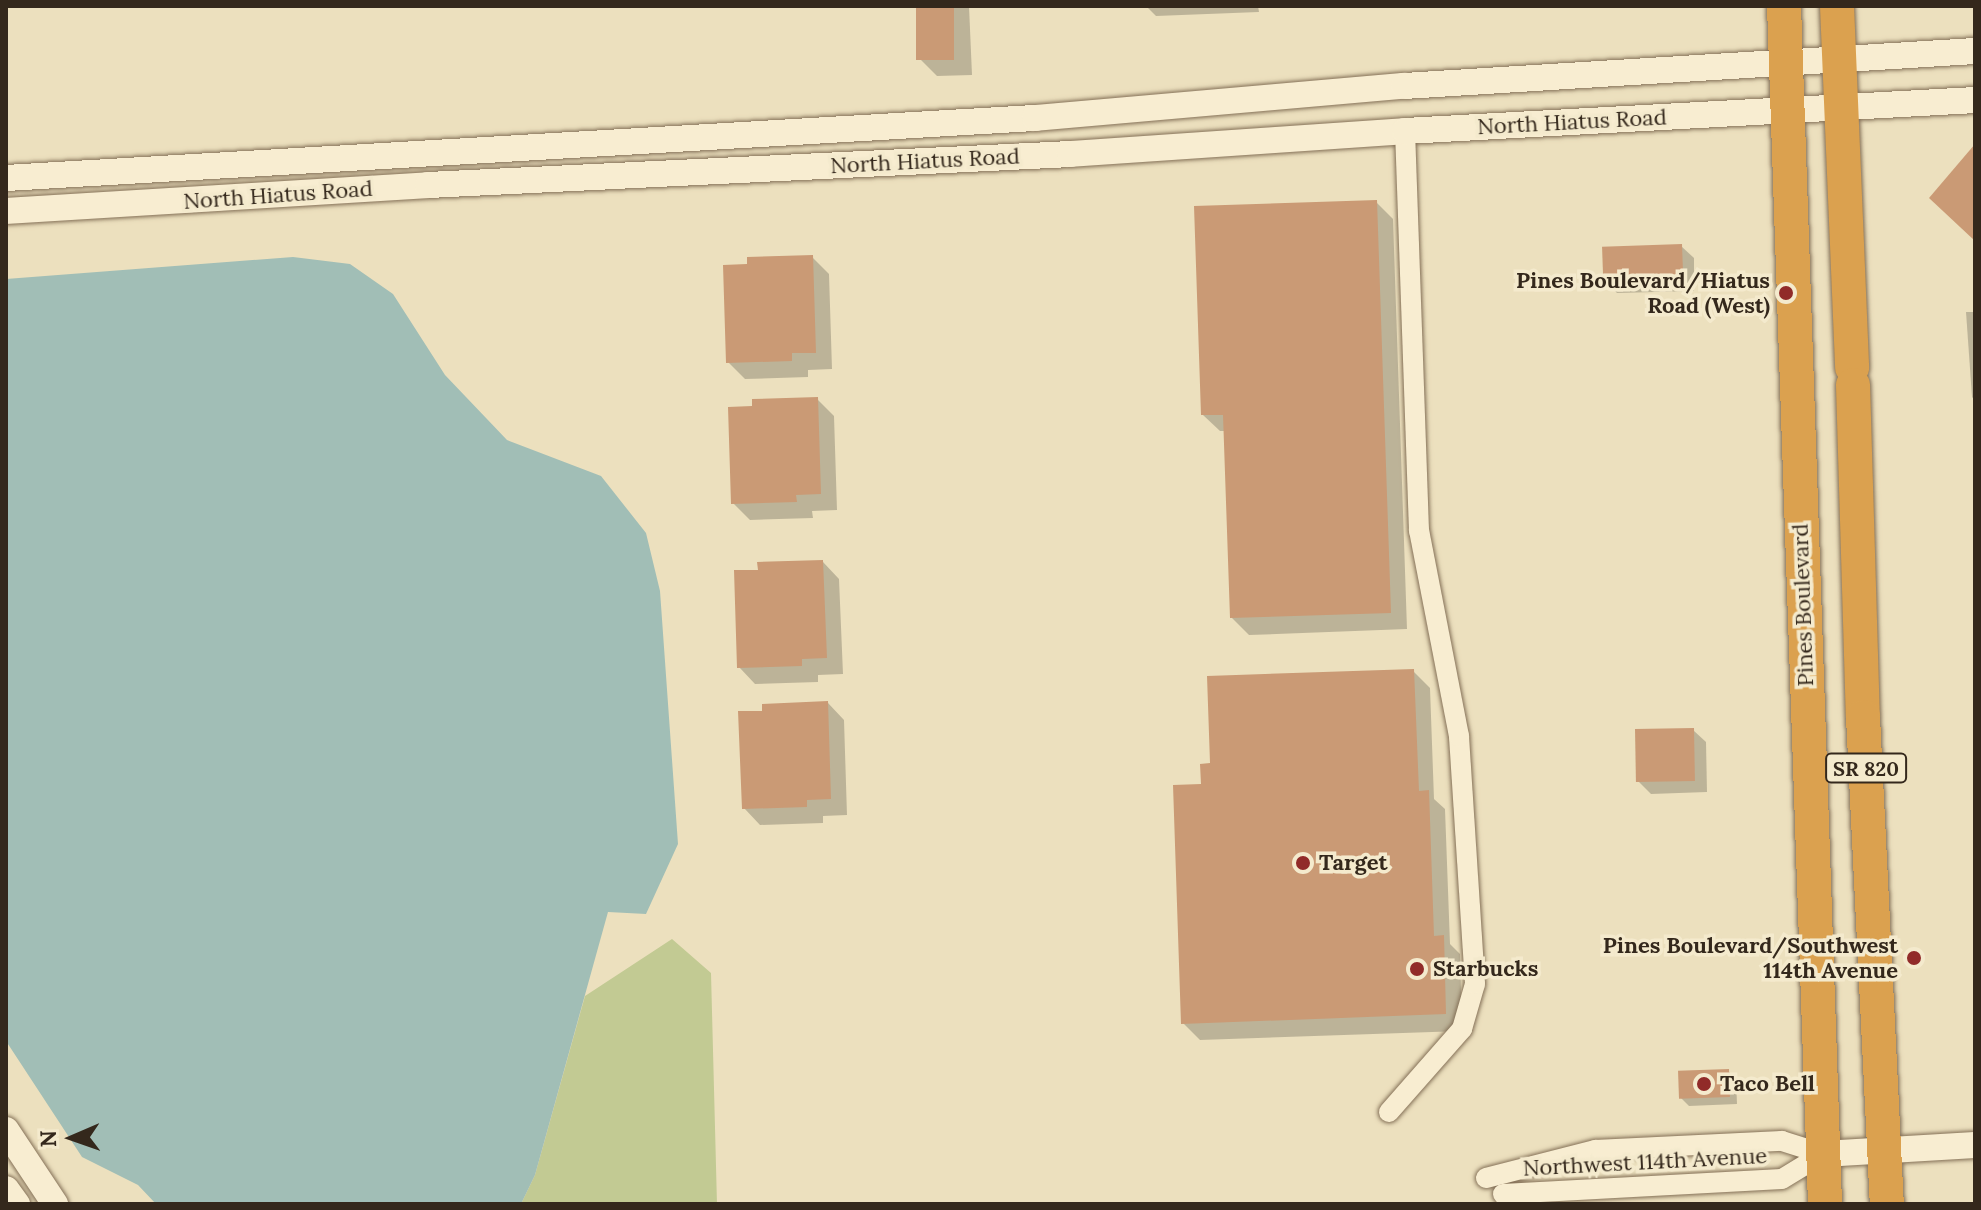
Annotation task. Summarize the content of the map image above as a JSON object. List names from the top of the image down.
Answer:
{
  "streets": {
    "highway": ["Pines Boulevard", "SR 820"],
    "main road": ["North Hiatus Road"],
    "street": ["Northwest 114th Avenue"]
  },
  "crossings": [
    ["North Hiatus Road", "Pines Boulevard"],
    ["North Hiatus Road", "SR 820"],
    ["Pines Boulevard", "Northwest 114th Avenue"]
  ],
  "places": [
    "Pines Boulevard/Hiatus Road (West)",
    "Target",
    "Pines Boulevard/Southwest 114th Avenue",
    "Starbucks",
    "Taco Bell"
  ],
  "north": "left"
}
